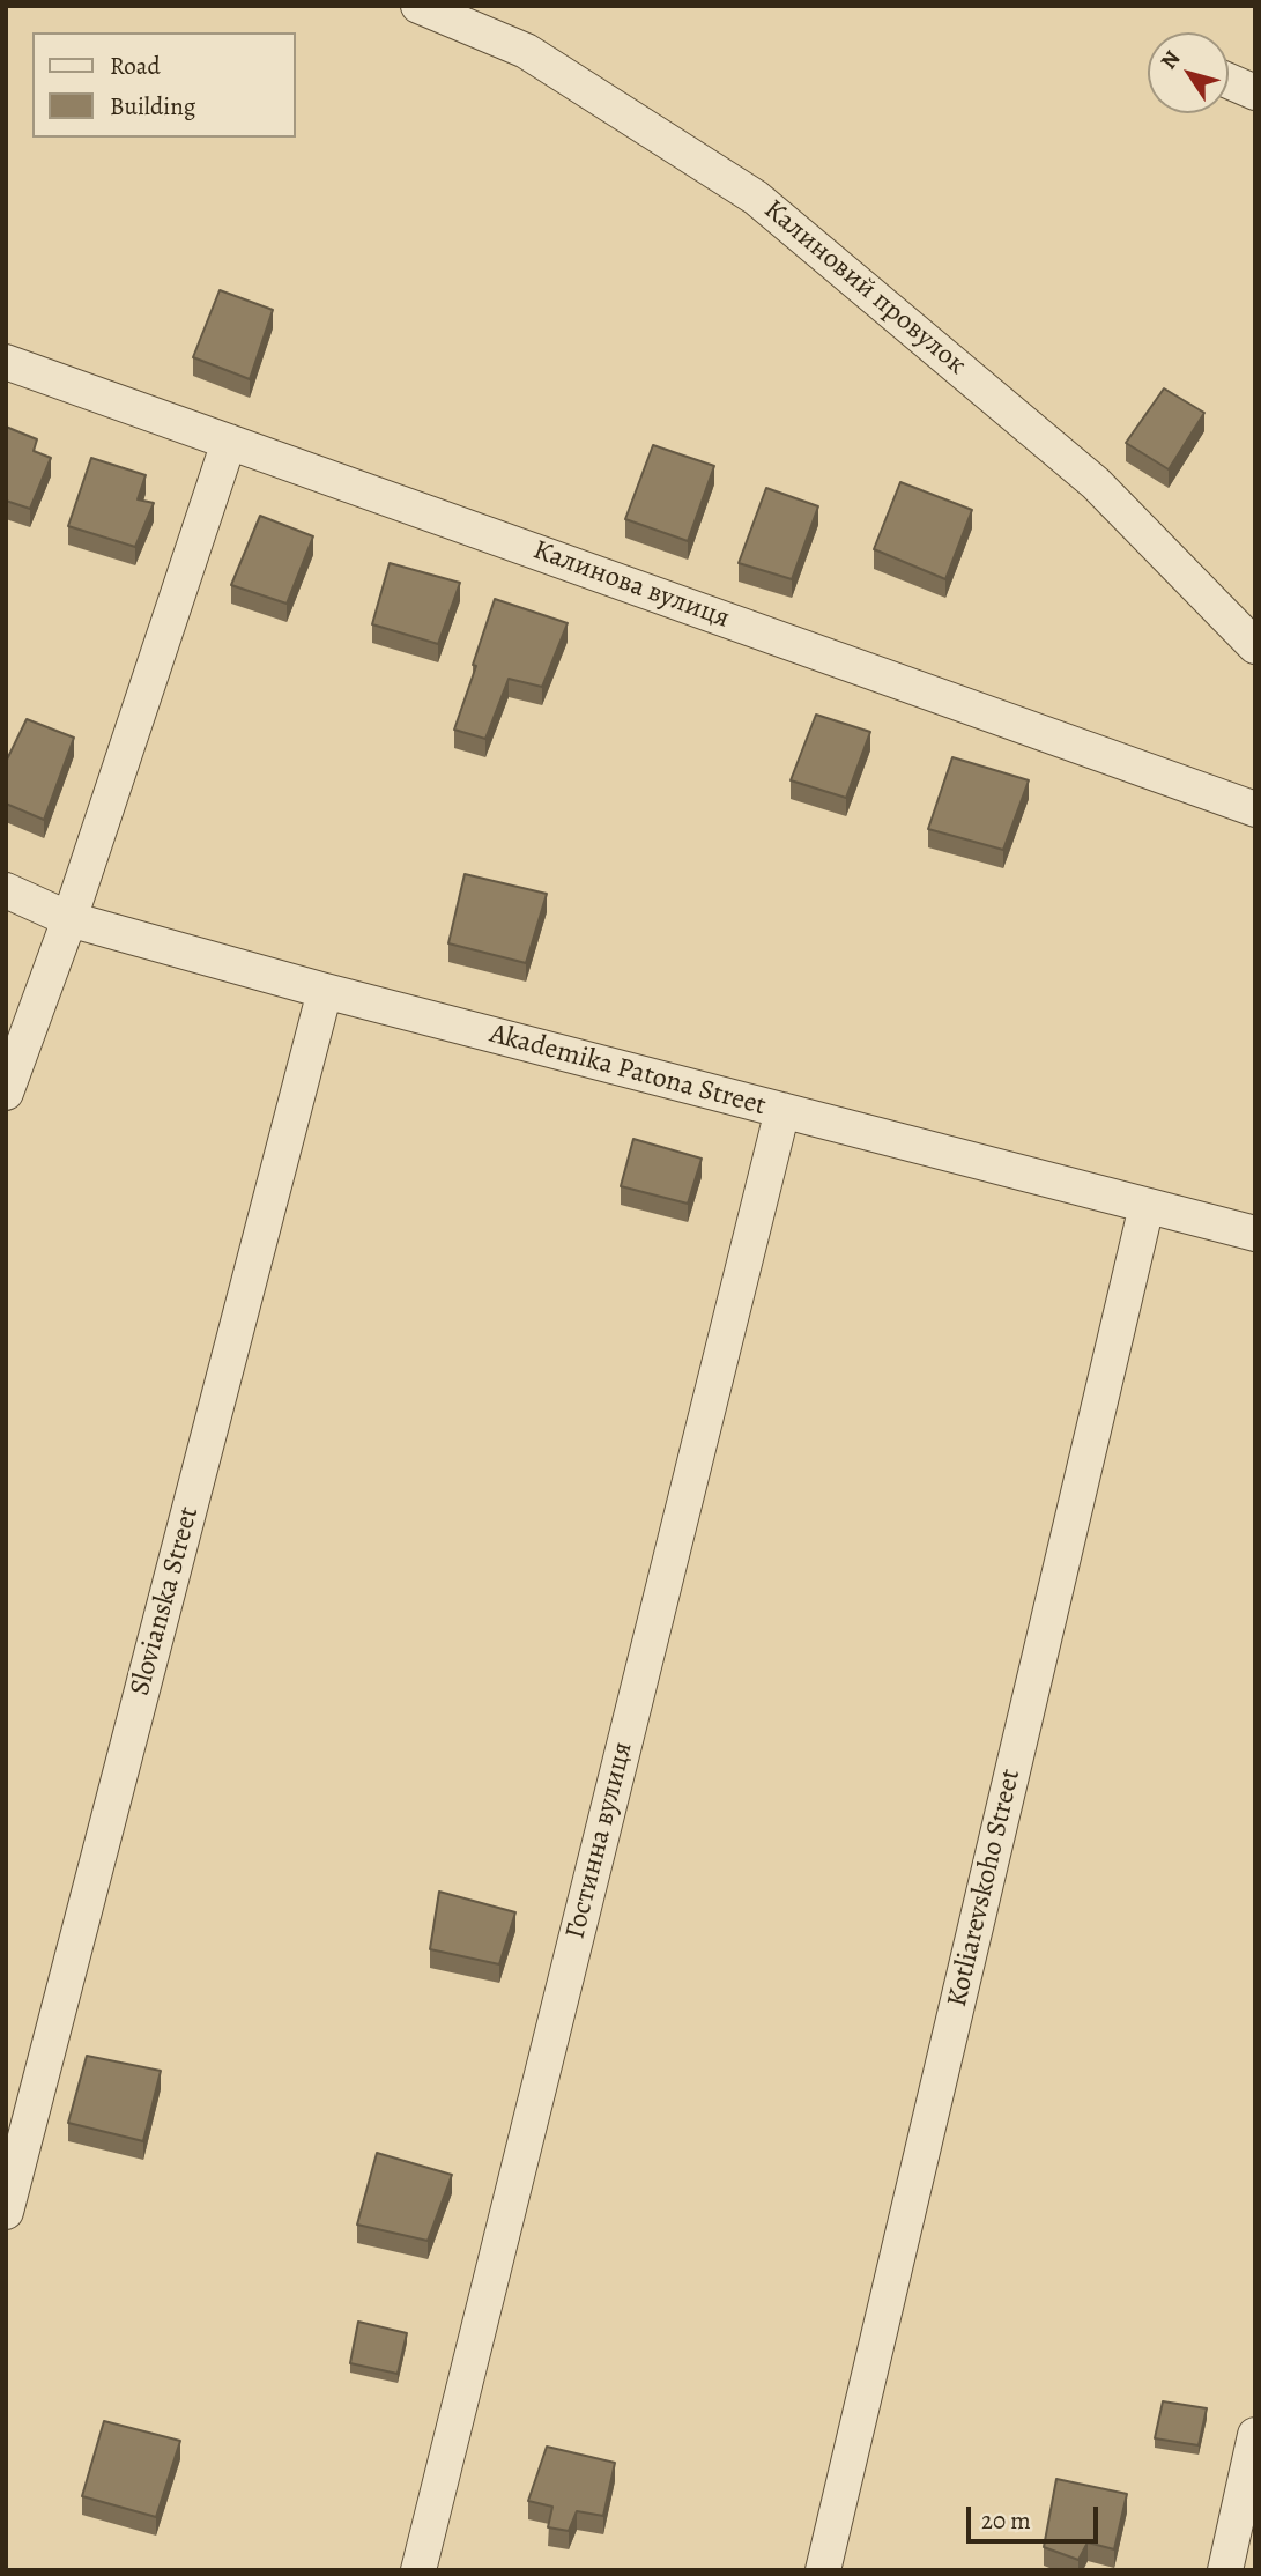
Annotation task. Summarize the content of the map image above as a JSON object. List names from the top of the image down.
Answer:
{
  "streets": {
    "street": [
      "Калиновий провулок",
      "Калинова вулиця",
      "Akademika Patona Street",
      "Slovianska Street",
      "Гостинна вулиця",
      "Kotliarevskoho Street"
    ]
  },
  "crossings": [
    ["Akademika Patona Street", "Slovianska Street"],
    ["Akademika Patona Street", "Гостинна вулиця"],
    ["Akademika Patona Street", "Kotliarevskoho Street"]
  ],
  "legend": ["Road", "Building"],
  "scale_bar": "20 m",
  "north": "top left"
}
